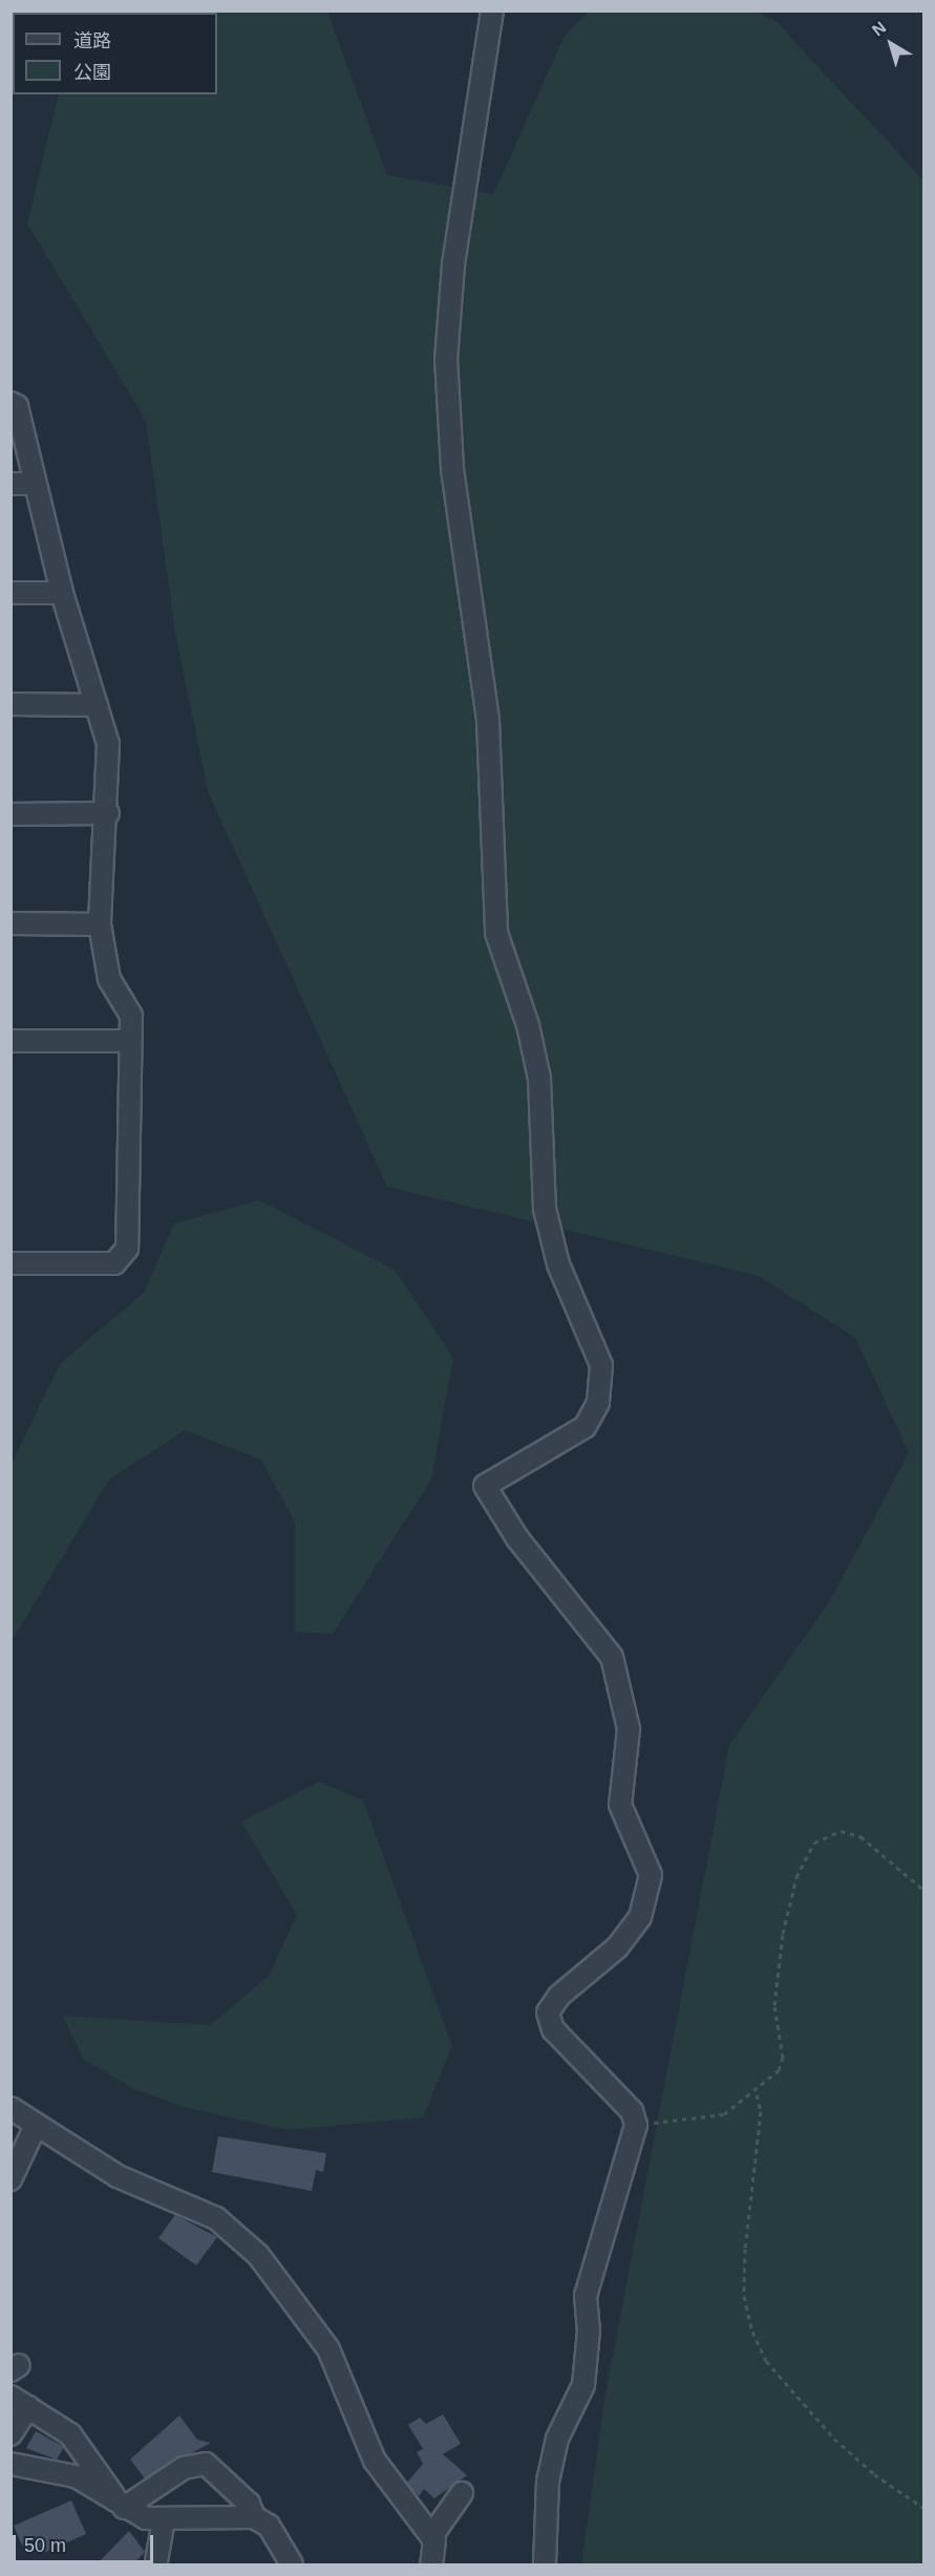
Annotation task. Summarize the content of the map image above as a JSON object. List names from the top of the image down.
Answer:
{
  "legend": ["道路", "公園"],
  "scale_bar": "50 m",
  "north": "top left"
}
